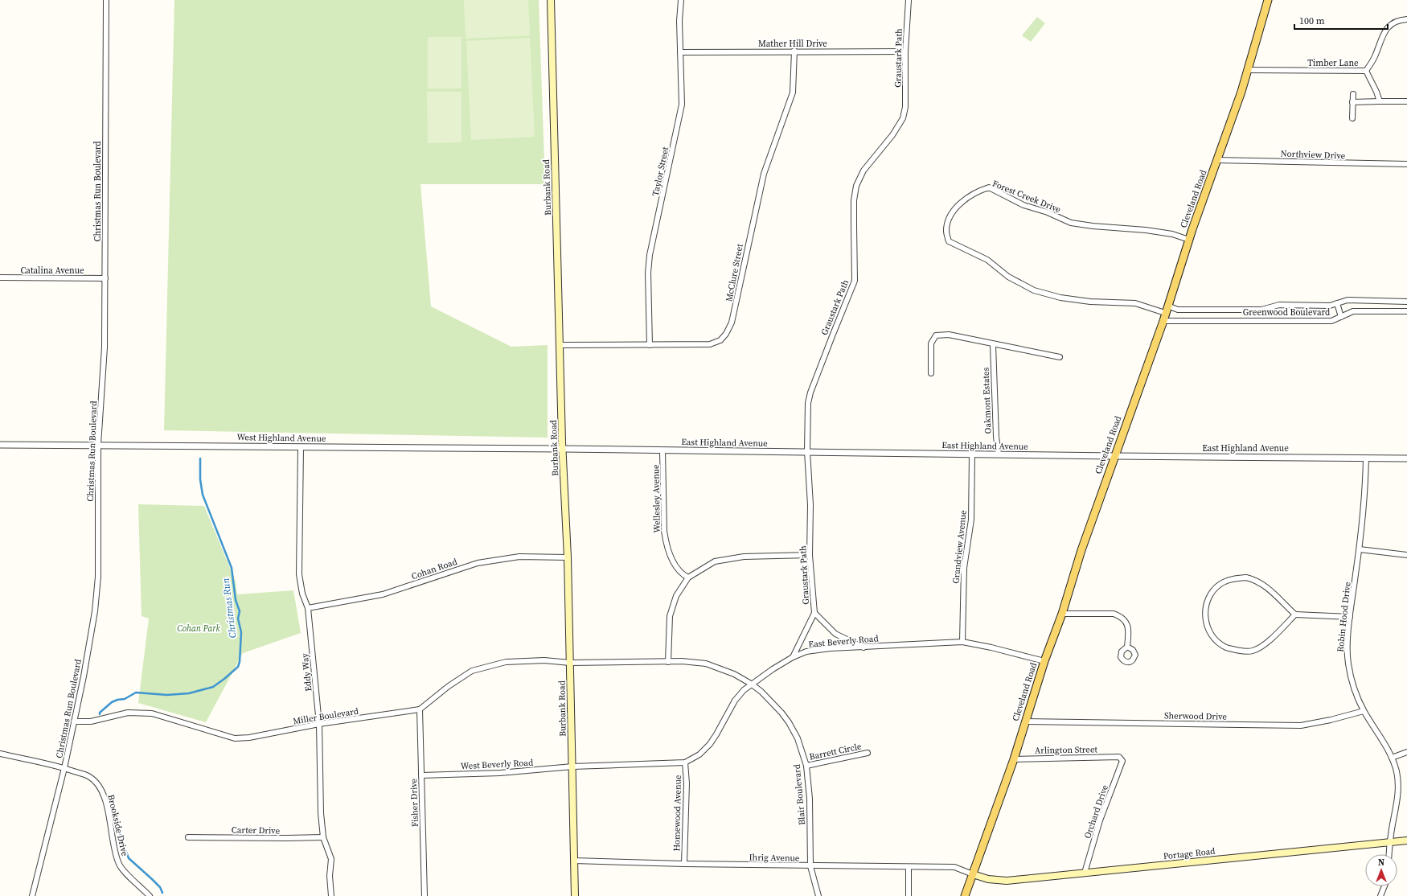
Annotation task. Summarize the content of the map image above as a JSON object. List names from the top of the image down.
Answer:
{
  "streets": {
    "main road": ["Burbank Road", "Cleveland Road", "Portage Road"],
    "street": [
      "Mather Hill Drive",
      "Graustark Path",
      "Timber Lane",
      "Northview Drive",
      "Taylor Street",
      "Christmas Run Boulevard",
      "Forest Creek Drive",
      "Catalina Avenue",
      "McClure Street",
      "Greenwood Boulevard",
      "Oakmont Estates",
      "West Highland Avenue",
      "East Highland Avenue",
      "Wellesley Avenue",
      "Grandview Avenue",
      "Cohan Road",
      "Robin Hood Drive",
      "East Beverly Road",
      "Eddy Way",
      "Miller Boulevard",
      "Sherwood Drive",
      "Arlington Street",
      "Barrett Circle",
      "West Beverly Road",
      "Blair Boulevard",
      "Fisher Drive",
      "Orchard Drive",
      "Homewood Avenue",
      "Brookside Drive",
      "Carter Drive",
      "Ihrig Avenue"
    ]
  },
  "crossings": [
    ["Mather Hill Drive", "Graustark Path"],
    ["Mather Hill Drive", "Taylor Street"],
    ["Mather Hill Drive", "McClure Street"],
    ["Graustark Path", "East Highland Avenue"],
    ["Graustark Path", "East Beverly Road"],
    ["Timber Lane", "Cleveland Road"],
    ["Northview Drive", "Cleveland Road"],
    ["Taylor Street", "McClure Street"],
    ["Burbank Road", "McClure Street"],
    ["Burbank Road", "West Highland Avenue"],
    ["Burbank Road", "East Highland Avenue"],
    ["Burbank Road", "Cohan Road"],
    ["Burbank Road", "East Beverly Road"],
    ["Burbank Road", "West Beverly Road"],
    ["Burbank Road", "Blair Boulevard"],
    ["Burbank Road", "Ihrig Avenue"],
    ["Christmas Run Boulevard", "Catalina Avenue"],
    ["Christmas Run Boulevard", "West Highland Avenue"],
    ["Christmas Run Boulevard", "Miller Boulevard"],
    ["Christmas Run Boulevard", "Brookside Drive"],
    ["Forest Creek Drive", "Cleveland Road"],
    ["Forest Creek Drive", "Greenwood Boulevard"],
    ["Cleveland Road", "Greenwood Boulevard"],
    ["Cleveland Road", "East Highland Avenue"],
    ["Cleveland Road", "East Beverly Road"],
    ["Cleveland Road", "Sherwood Drive"],
    ["Cleveland Road", "Arlington Street"],
    ["Cleveland Road", "Portage Road"],
    ["Cleveland Road", "Ihrig Avenue"],
    ["Oakmont Estates", "East Highland Avenue"],
    ["West Highland Avenue", "East Highland Avenue"],
    ["West Highland Avenue", "Eddy Way"],
    ["East Highland Avenue", "Wellesley Avenue"],
    ["East Highland Avenue", "Grandview Avenue"],
    ["East Highland Avenue", "Robin Hood Drive"],
    ["Grandview Avenue", "East Beverly Road"],
    ["Cohan Road", "Eddy Way"],
    ["Robin Hood Drive", "Sherwood Drive"],
    ["Robin Hood Drive", "Portage Road"],
    ["East Beverly Road", "West Beverly Road"],
    ["East Beverly Road", "Blair Boulevard"],
    ["East Beverly Road", "Homewood Avenue"],
    ["Eddy Way", "Miller Boulevard"],
    ["Eddy Way", "Carter Drive"],
    ["Miller Boulevard", "Fisher Drive"],
    ["Arlington Street", "Orchard Drive"],
    ["Barrett Circle", "Blair Boulevard"],
    ["West Beverly Road", "Fisher Drive"],
    ["Blair Boulevard", "Ihrig Avenue"],
    ["Orchard Drive", "Portage Road"],
    ["Homewood Avenue", "Ihrig Avenue"],
    ["Portage Road", "Ihrig Avenue"]
  ],
  "water": ["Christmas Run"],
  "parks": ["Cohan Park"],
  "scale_bar": "100 m",
  "north": "top"
}
